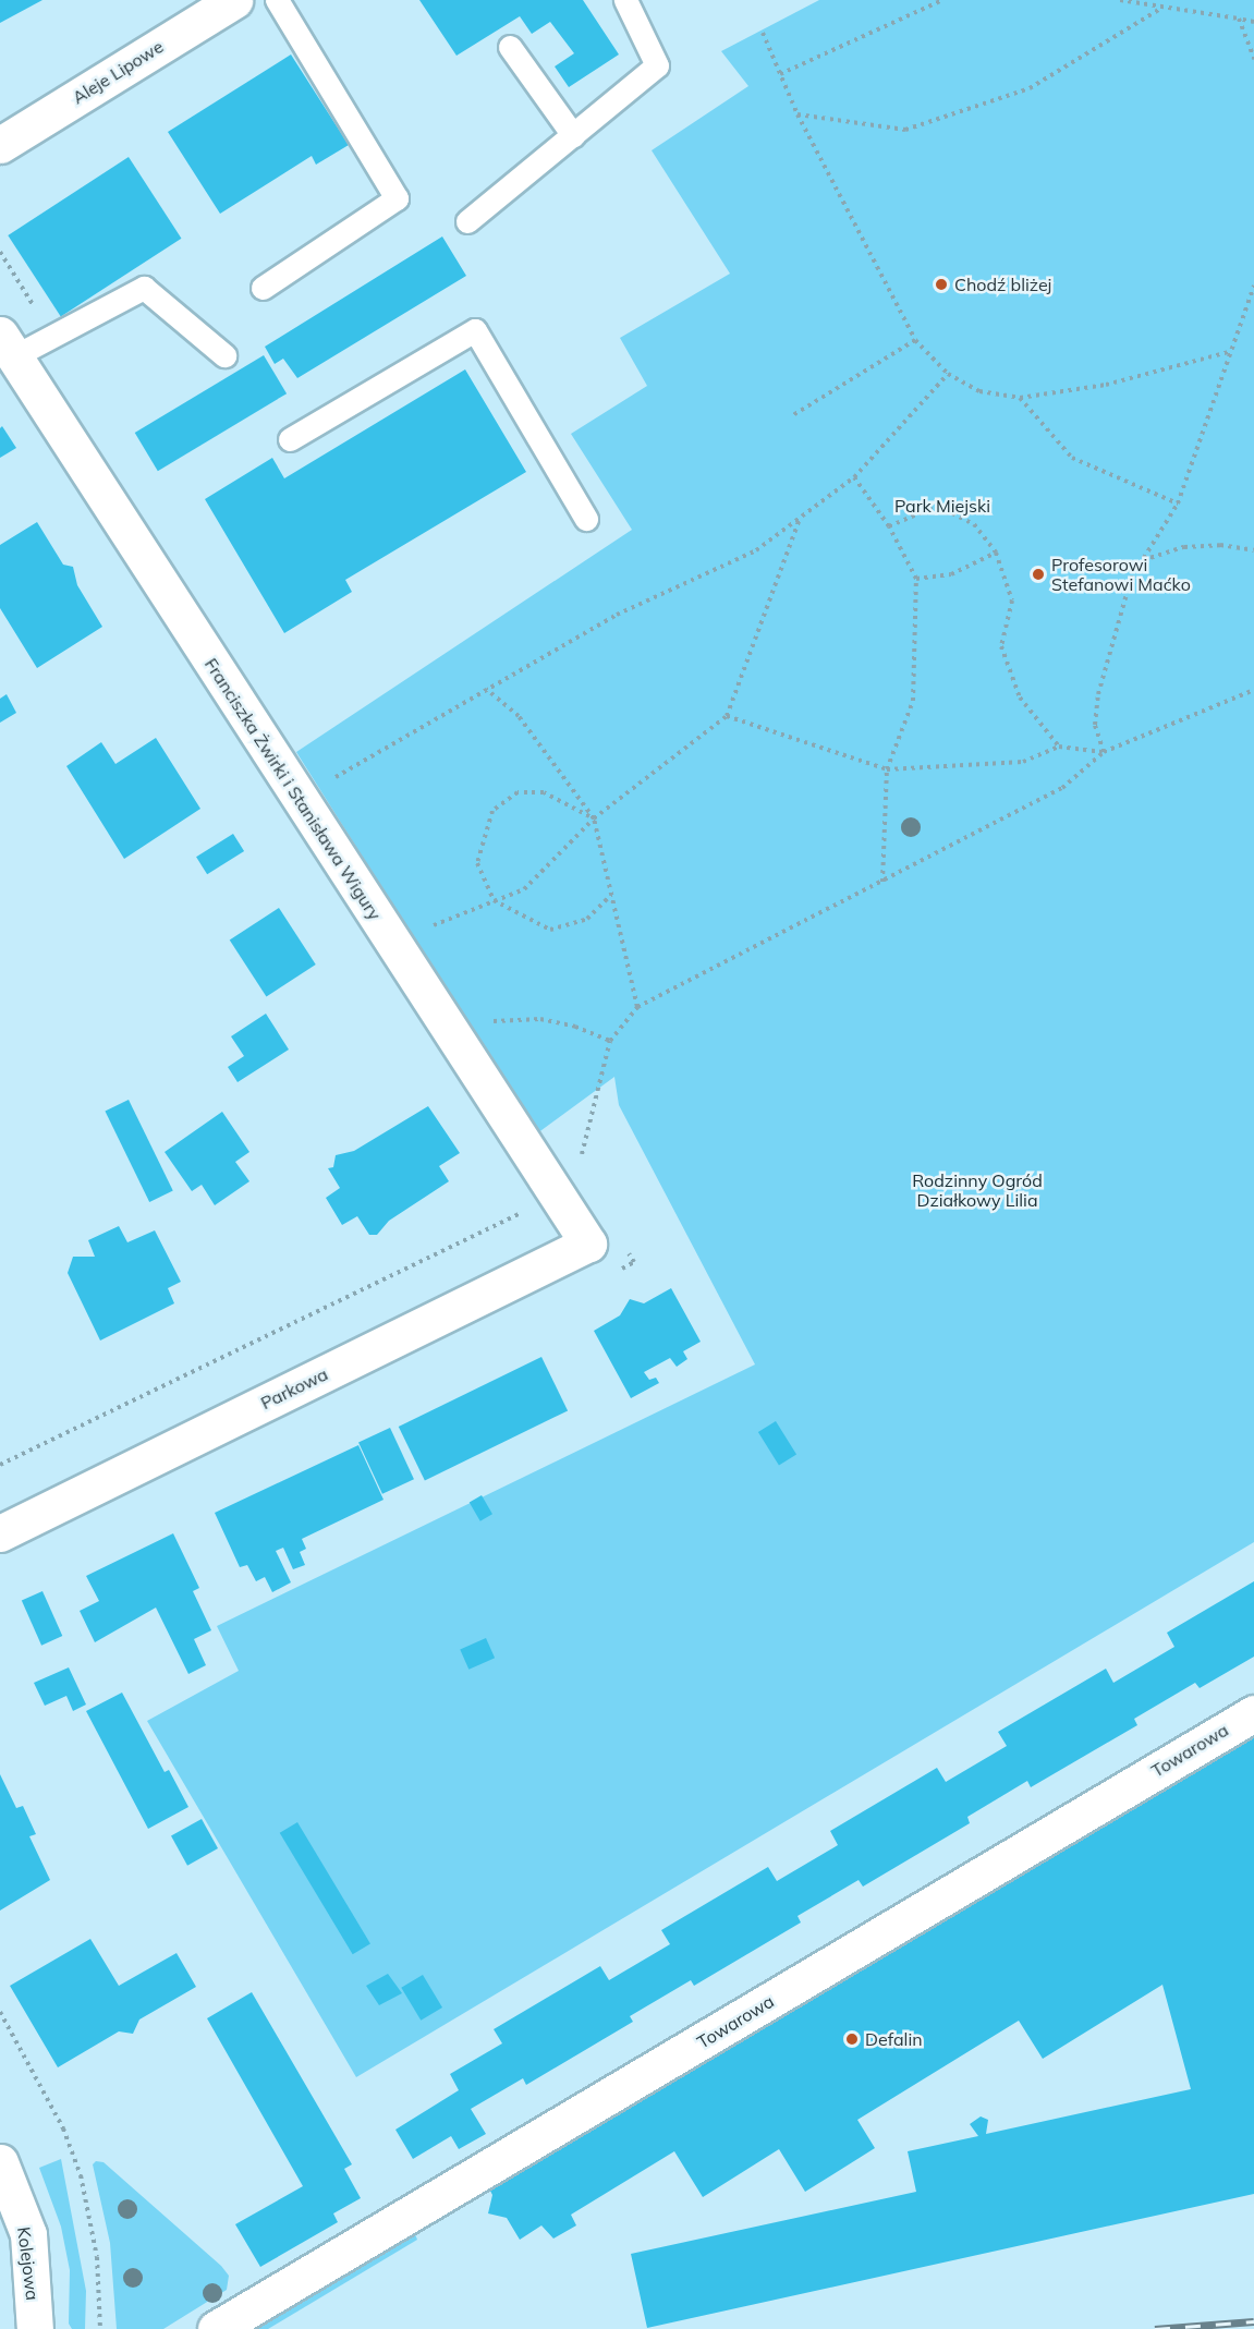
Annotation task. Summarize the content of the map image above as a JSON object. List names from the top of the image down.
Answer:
{
  "streets": {
    "street": [
      "Aleje Lipowe",
      "Franciszka Żwirki i Stanisława Wigury",
      "Parkowa",
      "Towarowa",
      "Kolejowa"
    ]
  },
  "crossings": [
    ["Franciszka Żwirki i Stanisława Wigury", "Parkowa"]
  ],
  "parks": ["Park Miejski", "Rodzinny Ogród Działkowy Lilia"],
  "places": ["Chodź bliżej", "Profesorowi Stefanowi Maćko", "Defalin"]
}
